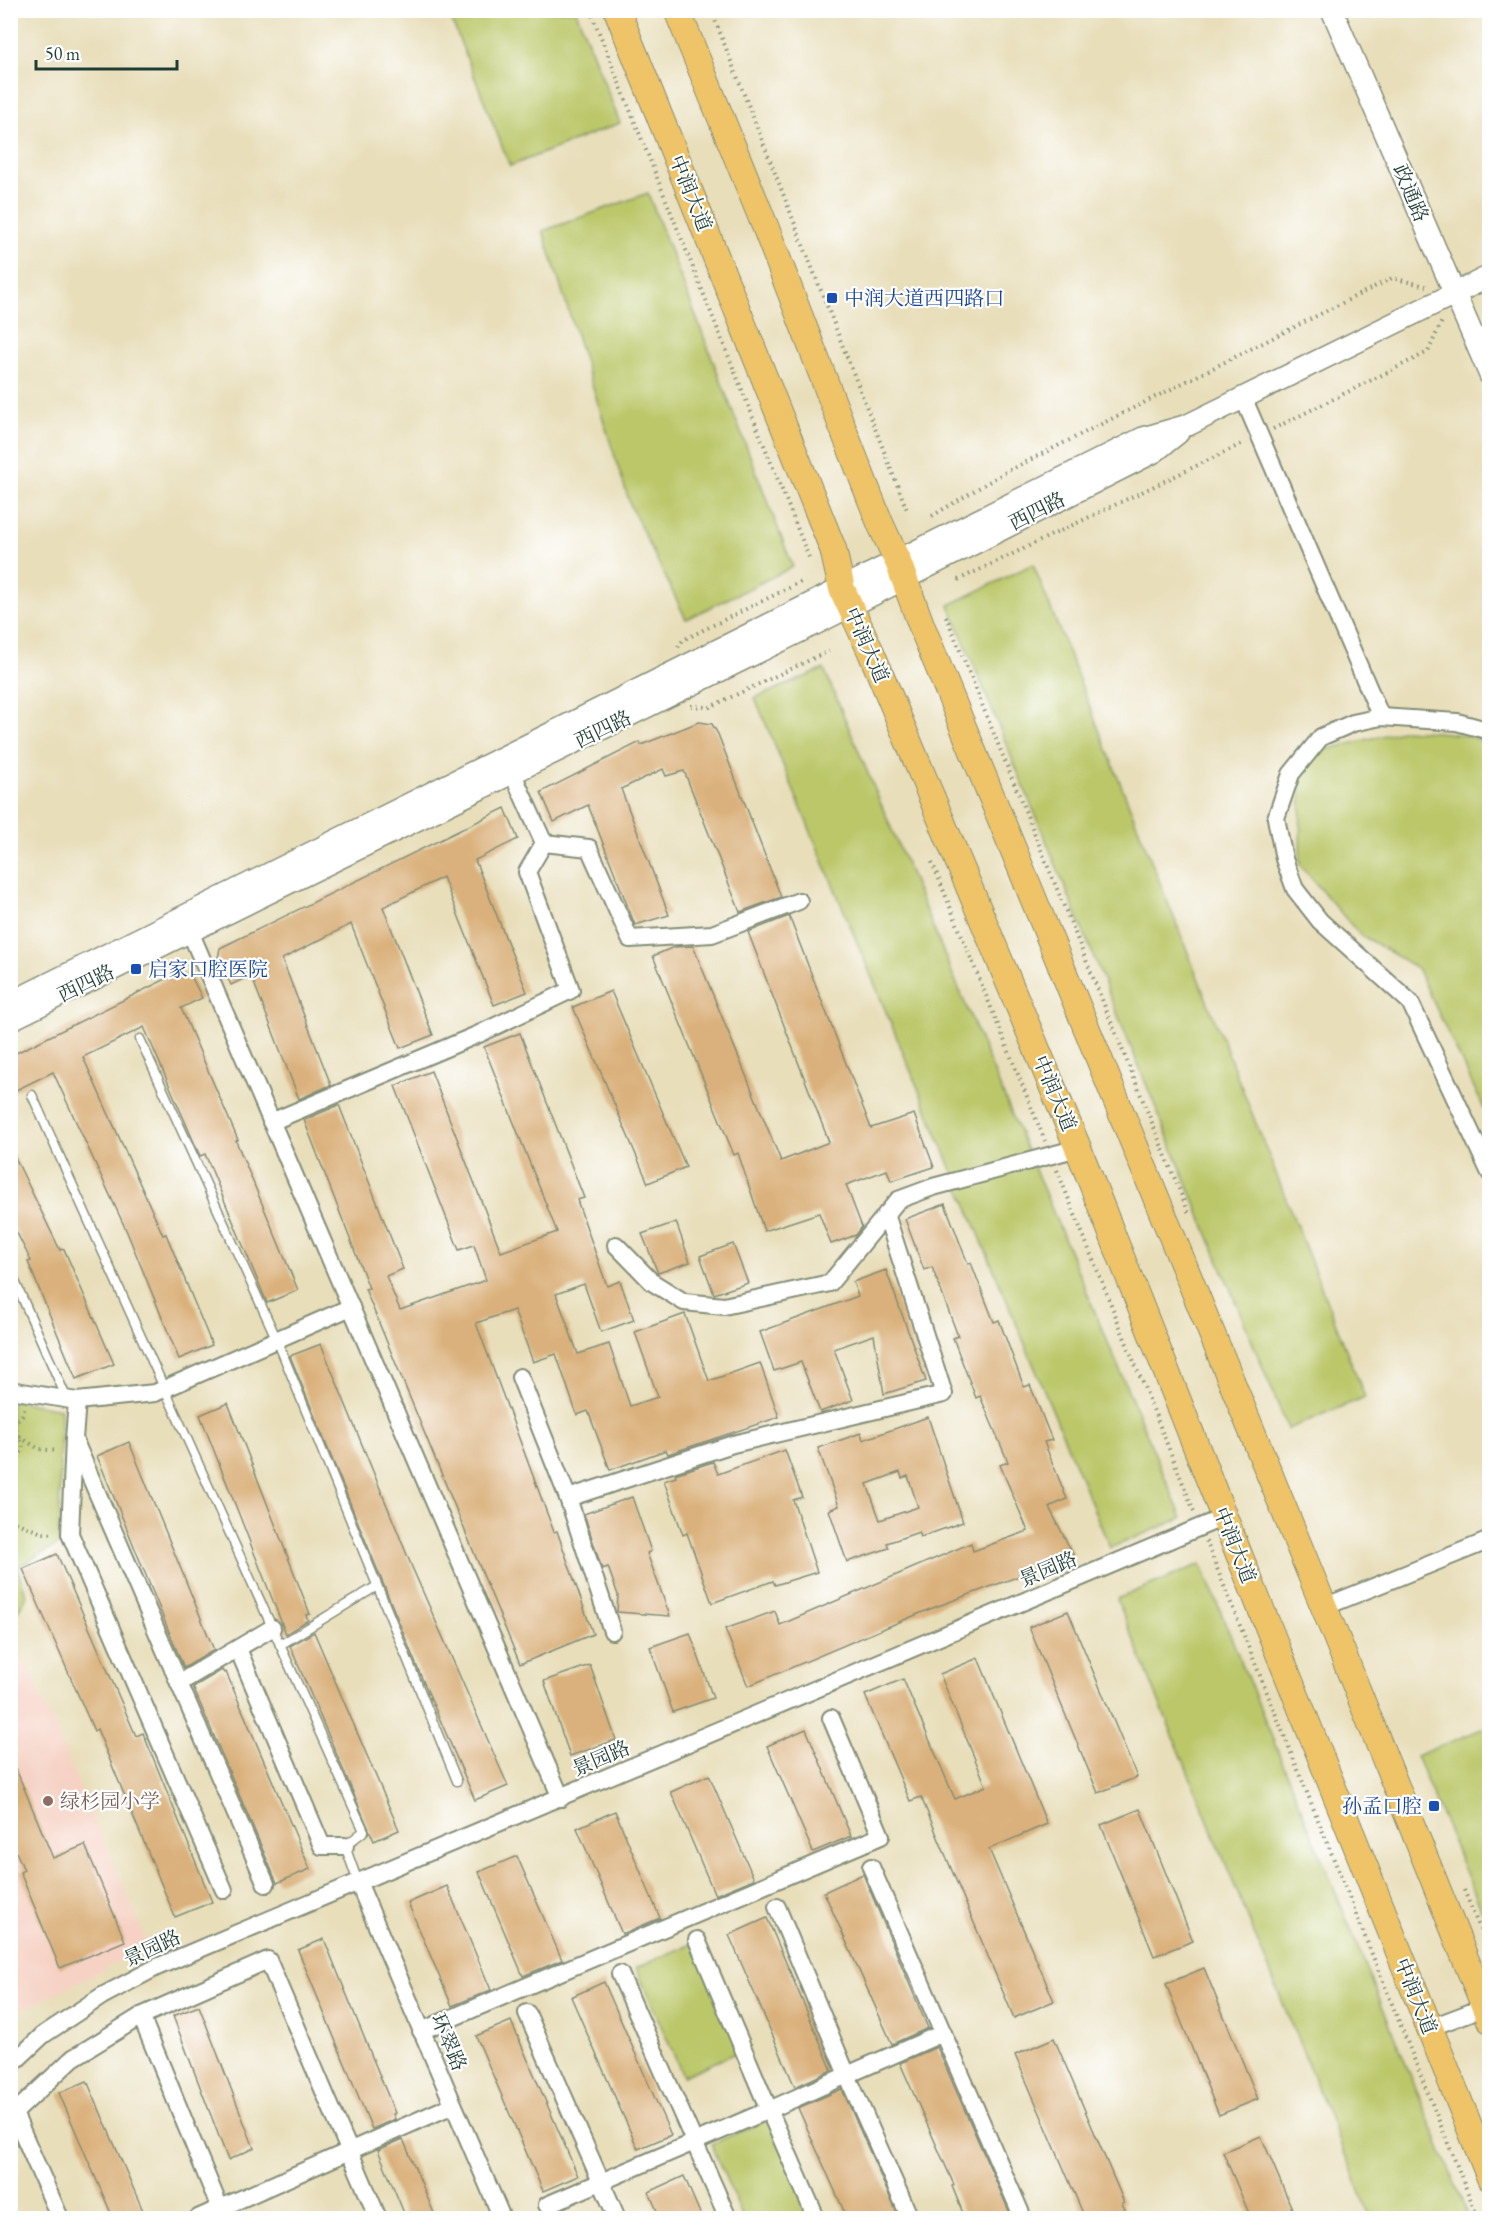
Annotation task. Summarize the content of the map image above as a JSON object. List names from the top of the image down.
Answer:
{
  "streets": {
    "main road": ["中润大道"],
    "street": [
      "政通路",
      "西四路",
      "景园路",
      "环翠路"
    ]
  },
  "crossings": [
    ["中润大道", "西四路"],
    ["中润大道", "景园路"],
    ["政通路", "西四路"],
    ["景园路", "环翠路"]
  ],
  "places": {
    "transit": ["中润大道西四路口", "启家口腔医院", "孙孟口腔"],
    "other": ["绿杉园小学"]
  },
  "scale_bar": "50 m"
}
